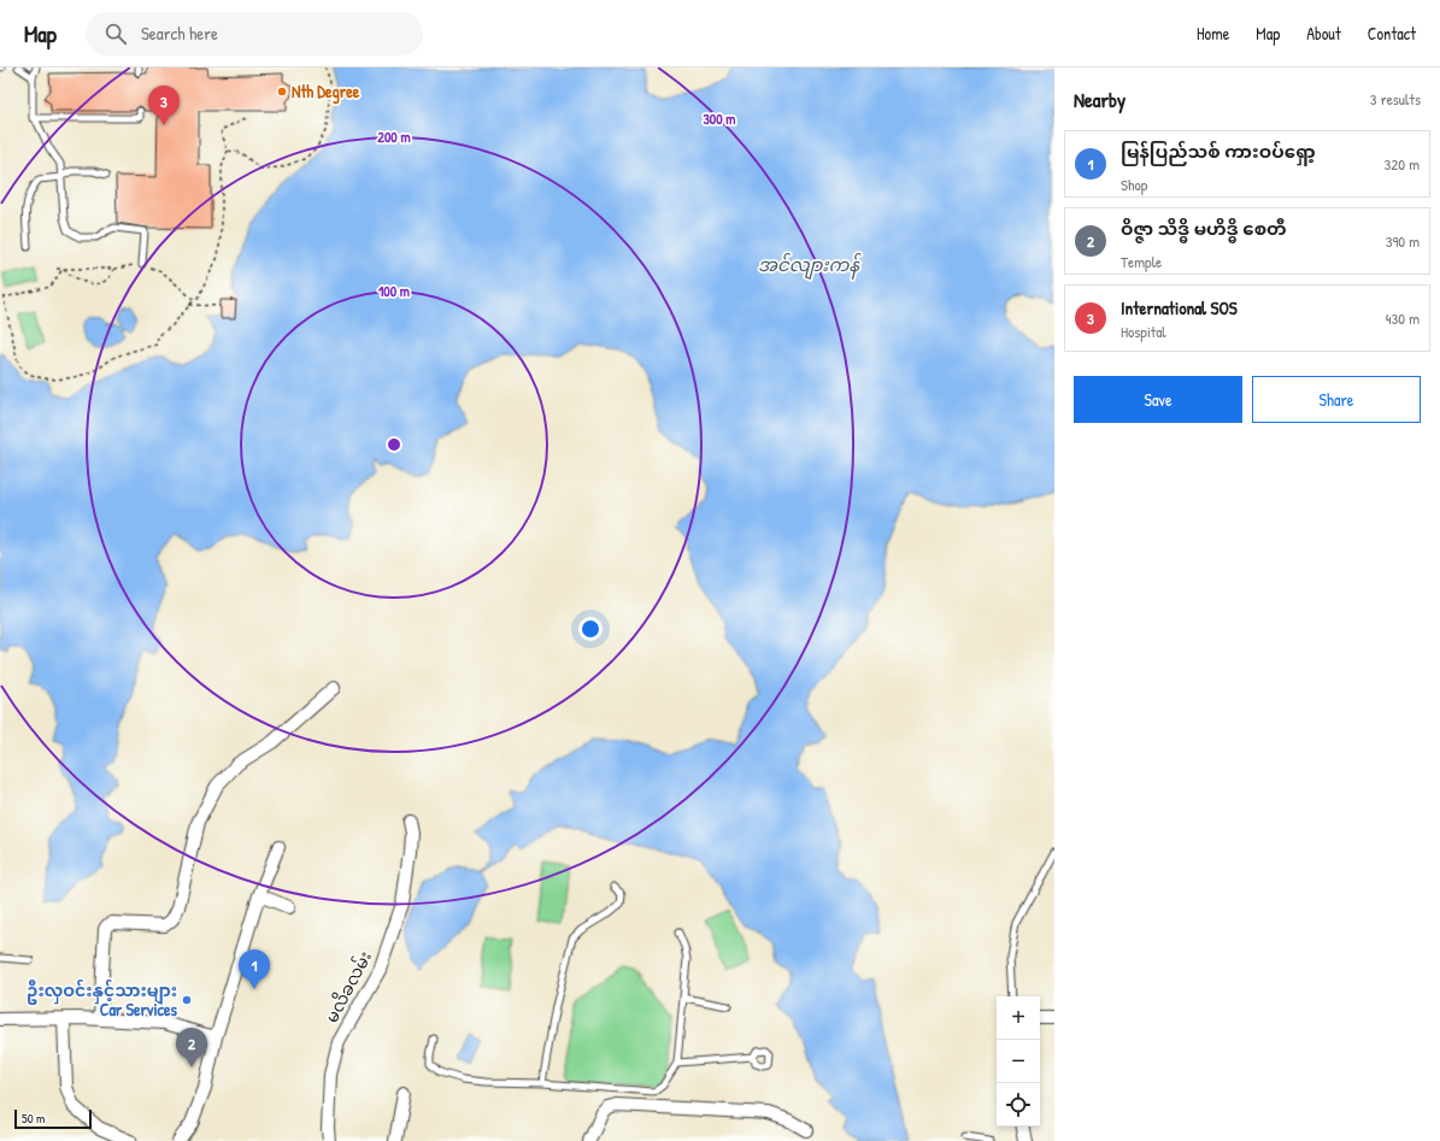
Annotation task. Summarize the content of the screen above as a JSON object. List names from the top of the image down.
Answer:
{
  "streets": {
    "street": ["မလိခလမ်း"]
  },
  "water": ["အင်လျားကန်"],
  "places": ["Nth Degree", "ဦးလှဝင်းနှင့်သားများ Car Services"],
  "scale_bar": "50 m",
  "page": {
    "header": "Map",
    "search": "Search here",
    "nav": [
      "Home",
      "Map",
      "About",
      "Contact"
    ],
    "heading": ["Nearby", "3 results"],
    "pins": ["3", "1", "2"],
    "list": [
      {
        "mark": "1",
        "name": "မြန်ပြည်သစ် ကားဝပ်ရှော့",
        "note": "Shop",
        "value": "320 m"
      },
      {
        "mark": "2",
        "name": "ဝိဇ္ဇာ သိဒ္ဓိ မဟိဒ္ဓိ စေတီ",
        "note": "Temple",
        "value": "390 m"
      },
      {
        "mark": "3",
        "name": "International SOS",
        "note": "Hospital",
        "value": "430 m"
      }
    ],
    "buttons": ["Save", "Share"],
    "map_buttons": ["+", "−"],
    "scale": "50 m"
  },
  "rings": ["300 m", "200 m", "100 m"]
}
